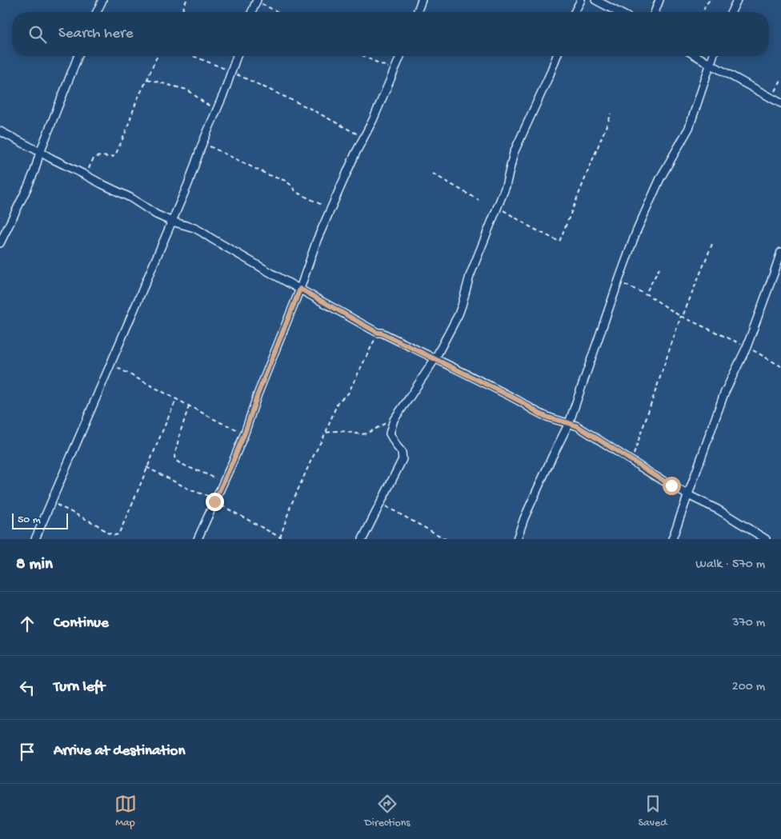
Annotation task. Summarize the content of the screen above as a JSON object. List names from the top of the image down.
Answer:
{
  "scale_bar": "50 m",
  "page": {
    "search": "Search here",
    "scale": "50 m",
    "heading": ["8 min", "Walk · 570 m"],
    "list": [
      ["Continue", "370 m"],
      ["Turn left", "200 m"],
      "Arrive at destination"
    ],
    "nav": ["Map", "Directions", "Saved"]
  }
}
